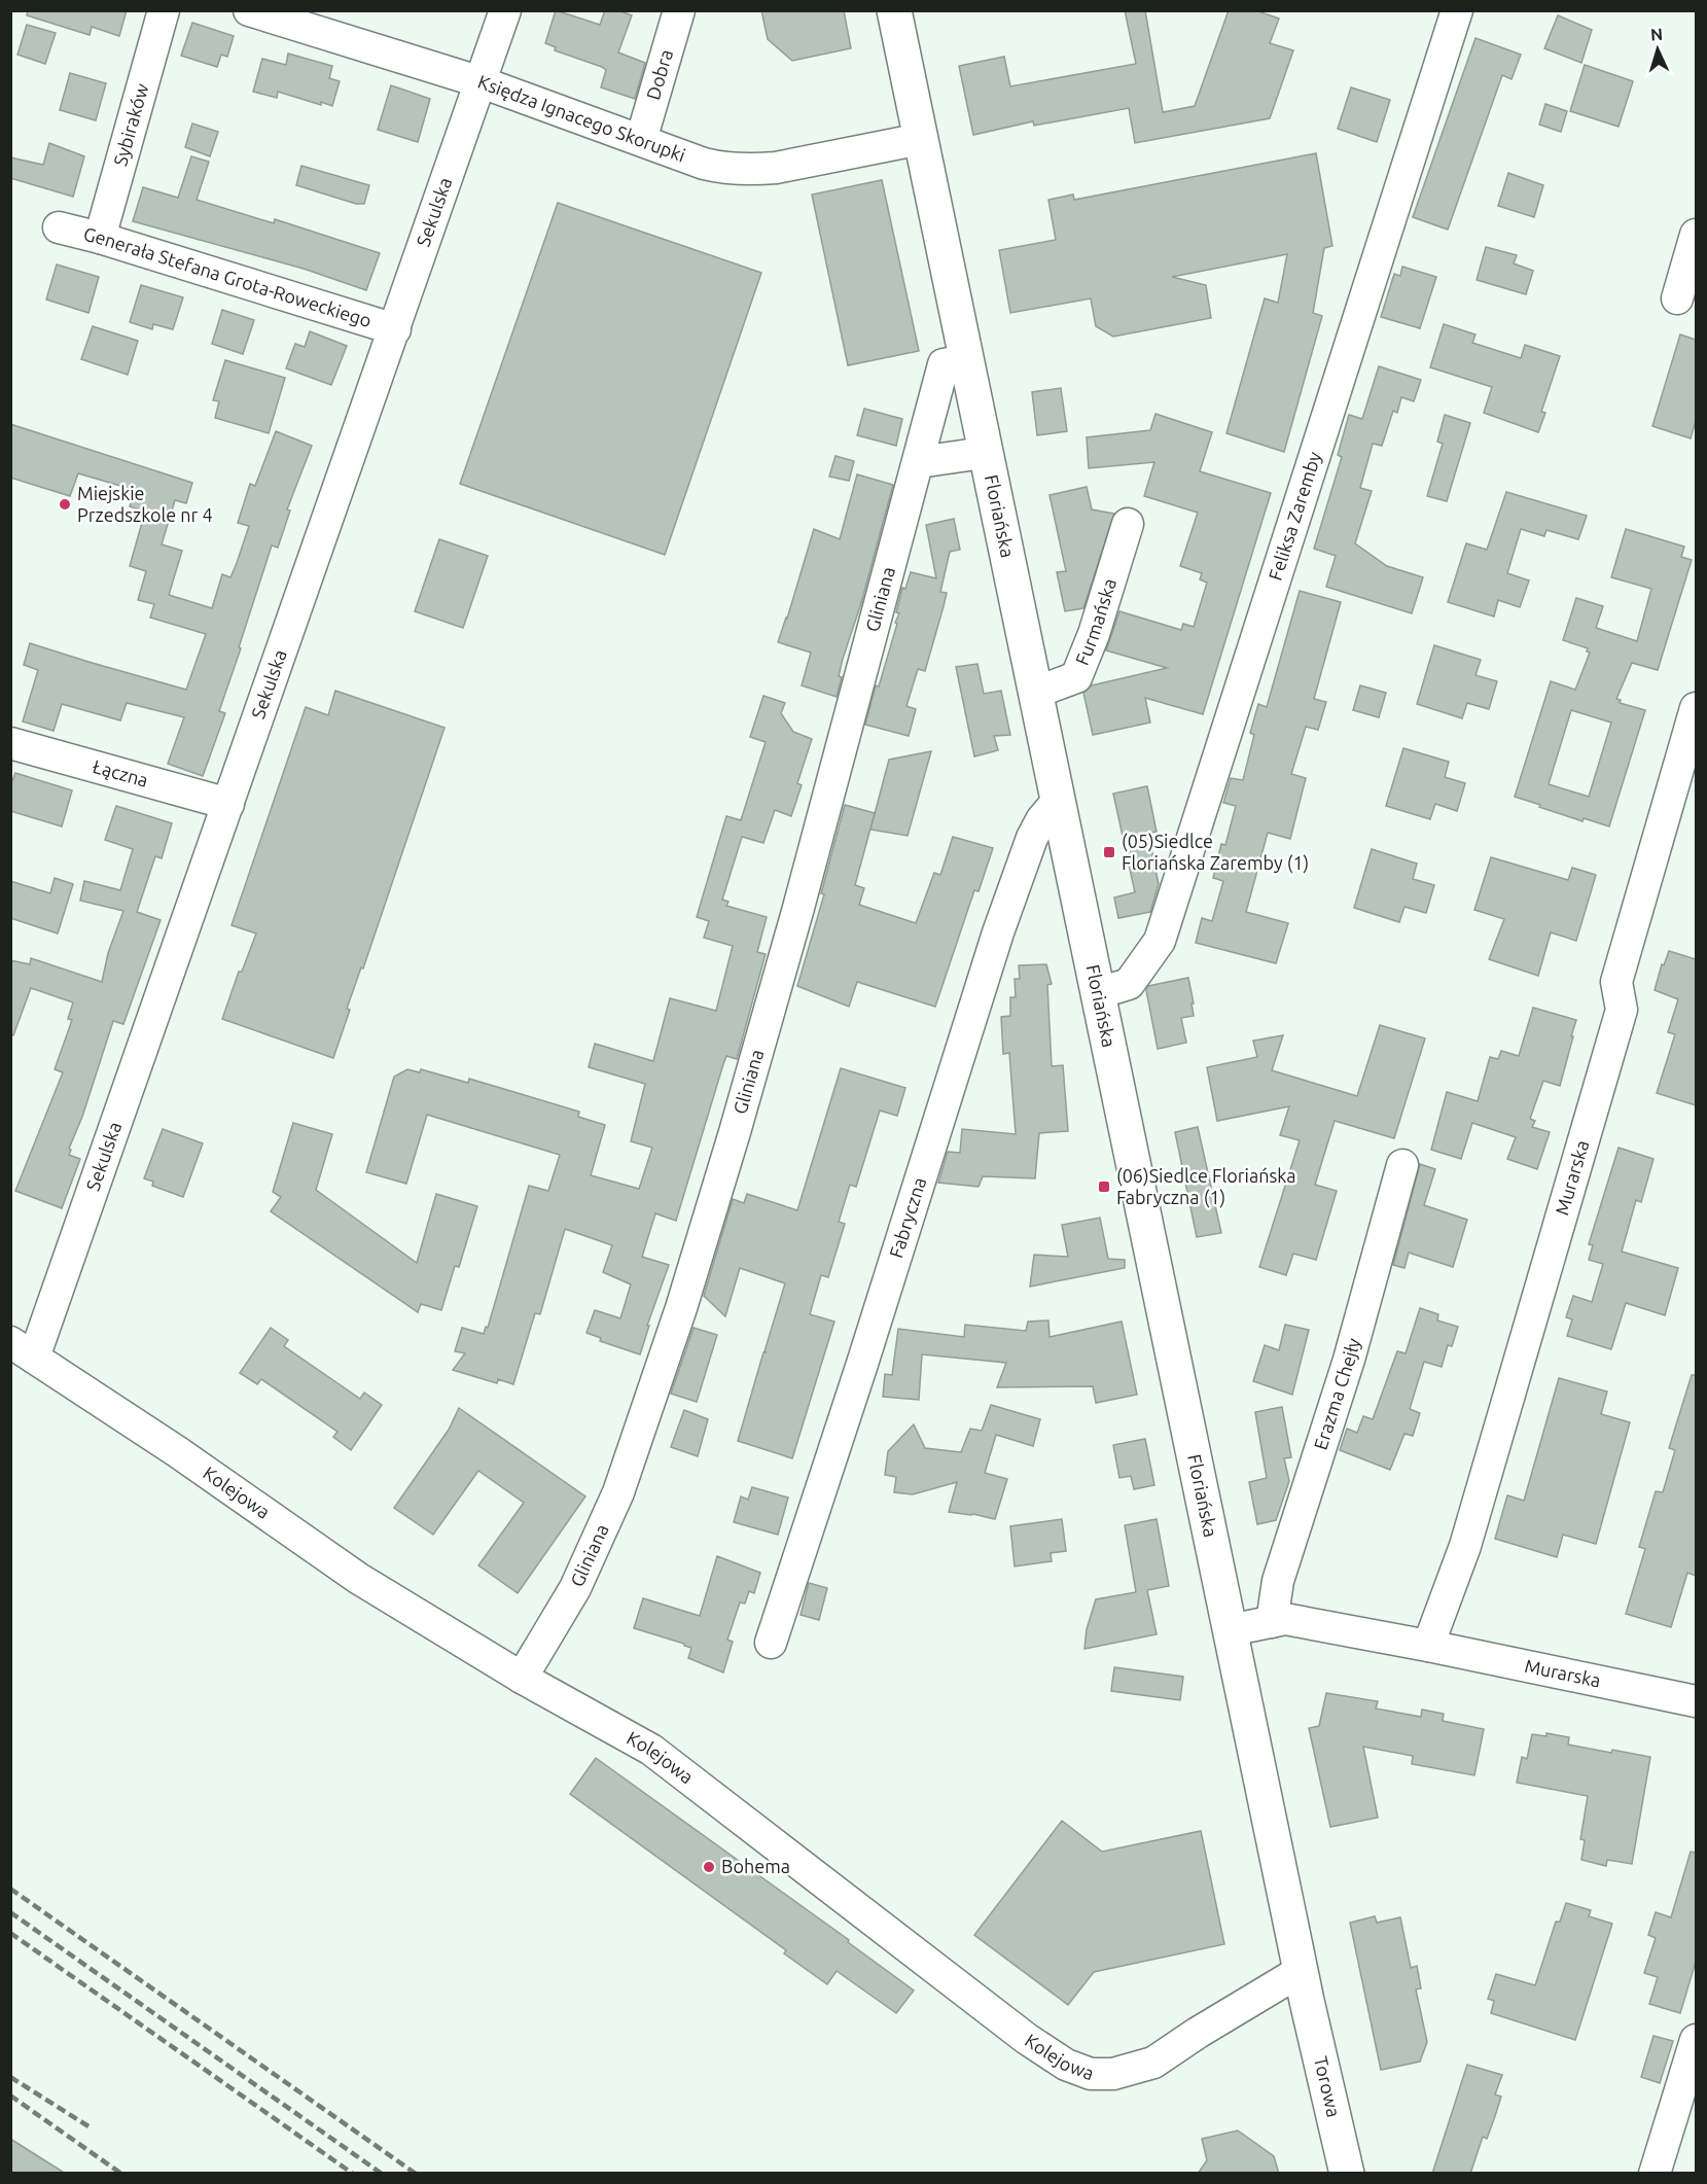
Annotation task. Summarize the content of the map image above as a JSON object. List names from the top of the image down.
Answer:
{
  "streets": {
    "street": [
      "Dobra",
      "Księdza Ignacego Skorupki",
      "Sybiraków",
      "Sekulska",
      "Generała Stefana Grota-Roweckiego",
      "Floriańska",
      "Feliksa Zaremby",
      "Gliniana",
      "Furmańska",
      "Łączna",
      "Murarska",
      "Fabryczna",
      "Erazma Chejły",
      "Kolejowa",
      "Torowa"
    ]
  },
  "crossings": [
    ["Dobra", "Księdza Ignacego Skorupki"],
    ["Księdza Ignacego Skorupki", "Sekulska"],
    ["Księdza Ignacego Skorupki", "Floriańska"],
    ["Sybiraków", "Generała Stefana Grota-Roweckiego"],
    ["Sekulska", "Generała Stefana Grota-Roweckiego"],
    ["Sekulska", "Łączna"],
    ["Sekulska", "Kolejowa"],
    ["Floriańska", "Feliksa Zaremby"],
    ["Floriańska", "Gliniana"],
    ["Floriańska", "Furmańska"],
    ["Floriańska", "Murarska"],
    ["Floriańska", "Fabryczna"],
    ["Floriańska", "Kolejowa"],
    ["Floriańska", "Torowa"],
    ["Gliniana", "Kolejowa"],
    ["Murarska", "Erazma Chejły"],
    ["Kolejowa", "Torowa"]
  ],
  "places": {
    "other": ["Miejskie Przedszkole nr 4", "Bohema"],
    "transit": ["(05)Siedlce Floriańska Zaremby (1)", "(06)Siedlce Floriańska Fabryczna (1)"]
  },
  "north": "top"
}
